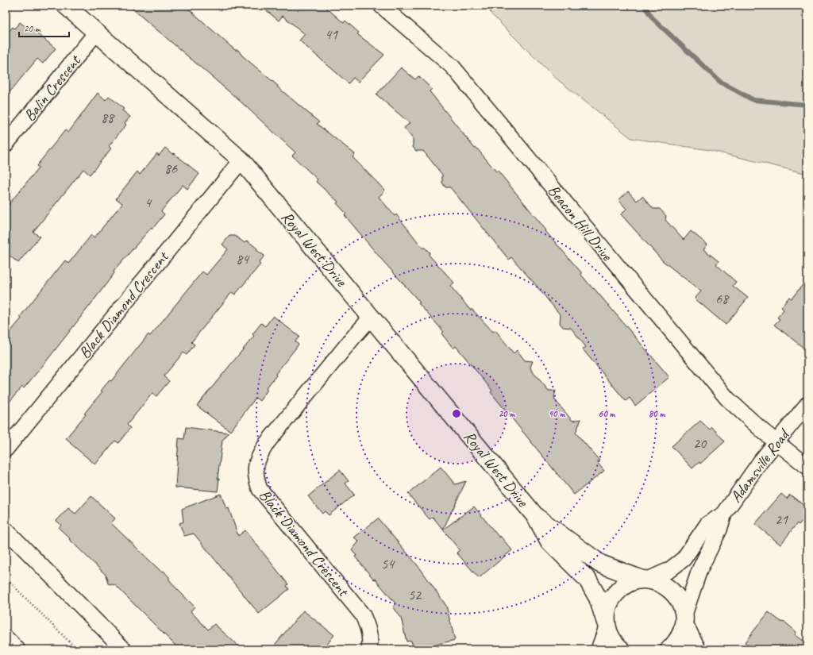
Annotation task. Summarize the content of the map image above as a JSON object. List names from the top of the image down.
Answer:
{
  "streets": {
    "street": [
      "Balin Crescent",
      "Beacon Hill Drive",
      "Royal West Drive",
      "Black Diamond Crescent",
      "Adamsville Road"
    ]
  },
  "crossings": [
    ["Balin Crescent", "Royal West Drive"],
    ["Beacon Hill Drive", "Adamsville Road"],
    ["Royal West Drive", "Black Diamond Crescent"],
    ["Royal West Drive", "Adamsville Road"]
  ],
  "house_numbers": [
    "41",
    "88",
    "86",
    "4",
    "84",
    "68",
    "20",
    "21",
    "54",
    "52"
  ],
  "scale_bar": "20 m",
  "rings": [
    "20 m",
    "40 m",
    "60 m",
    "80 m"
  ]
}
